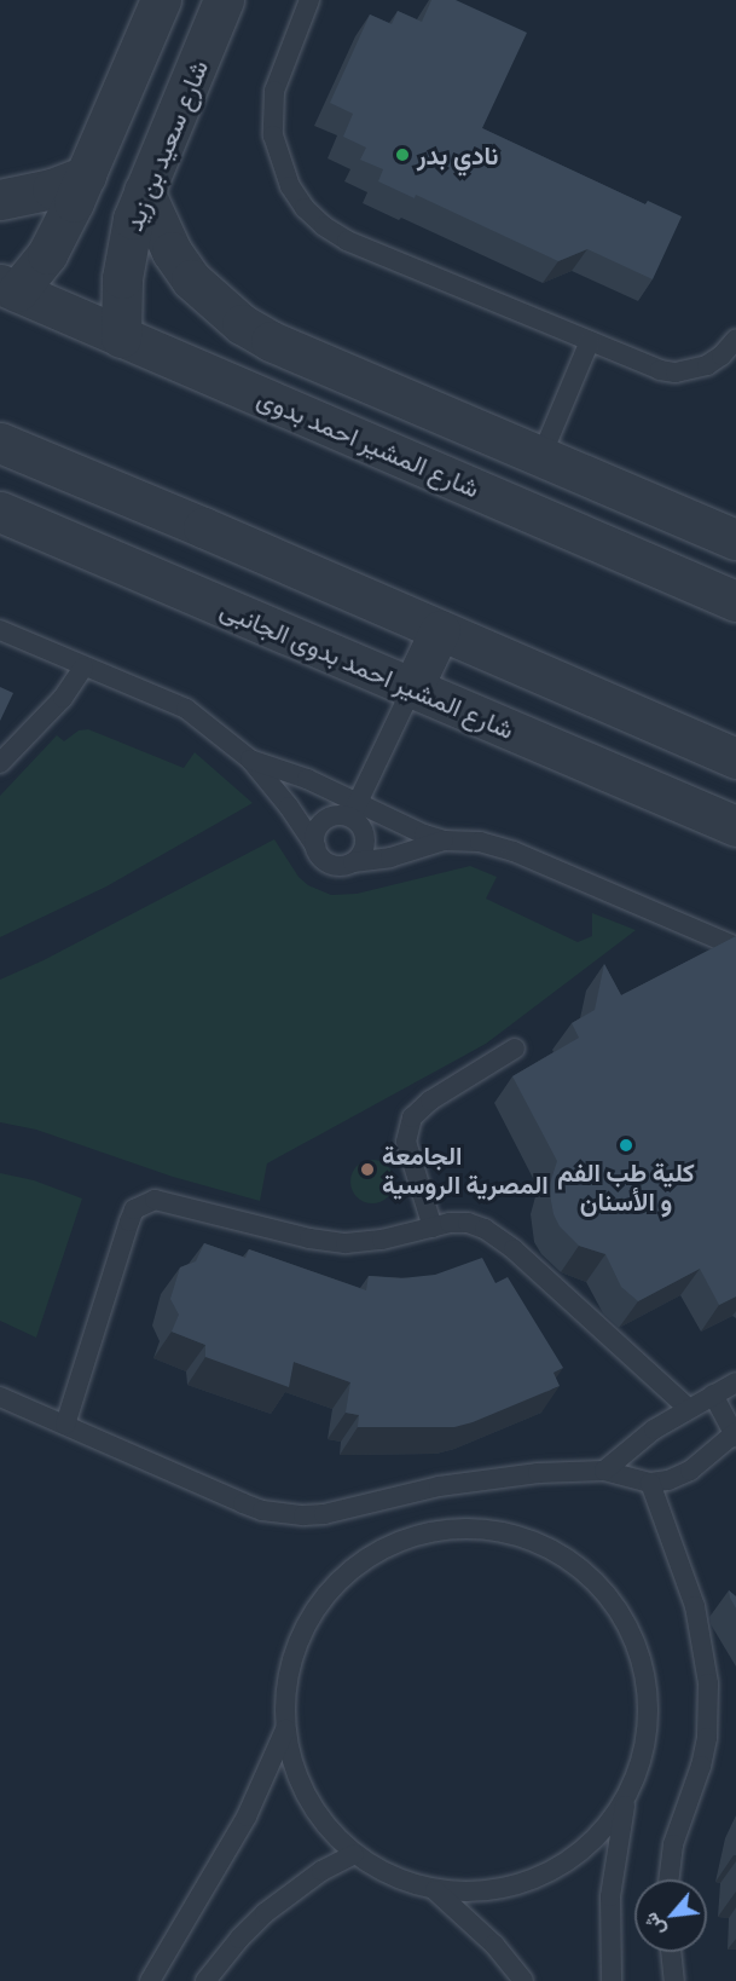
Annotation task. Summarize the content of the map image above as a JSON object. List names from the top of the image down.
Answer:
{
  "streets": {
    "street": ["شارع سعيد بن زيد", "شارع المشير احمد بدوى", "شارع المشير احمد بدوى الجانبى"]
  },
  "crossings": [
    ["شارع سعيد بن زيد", "شارع المشير احمد بدوى"]
  ],
  "places": ["نادي بدر", "كلية طب الفم و الأسنان", "الجامعة المصرية الروسية"],
  "north": "bottom left"
}
